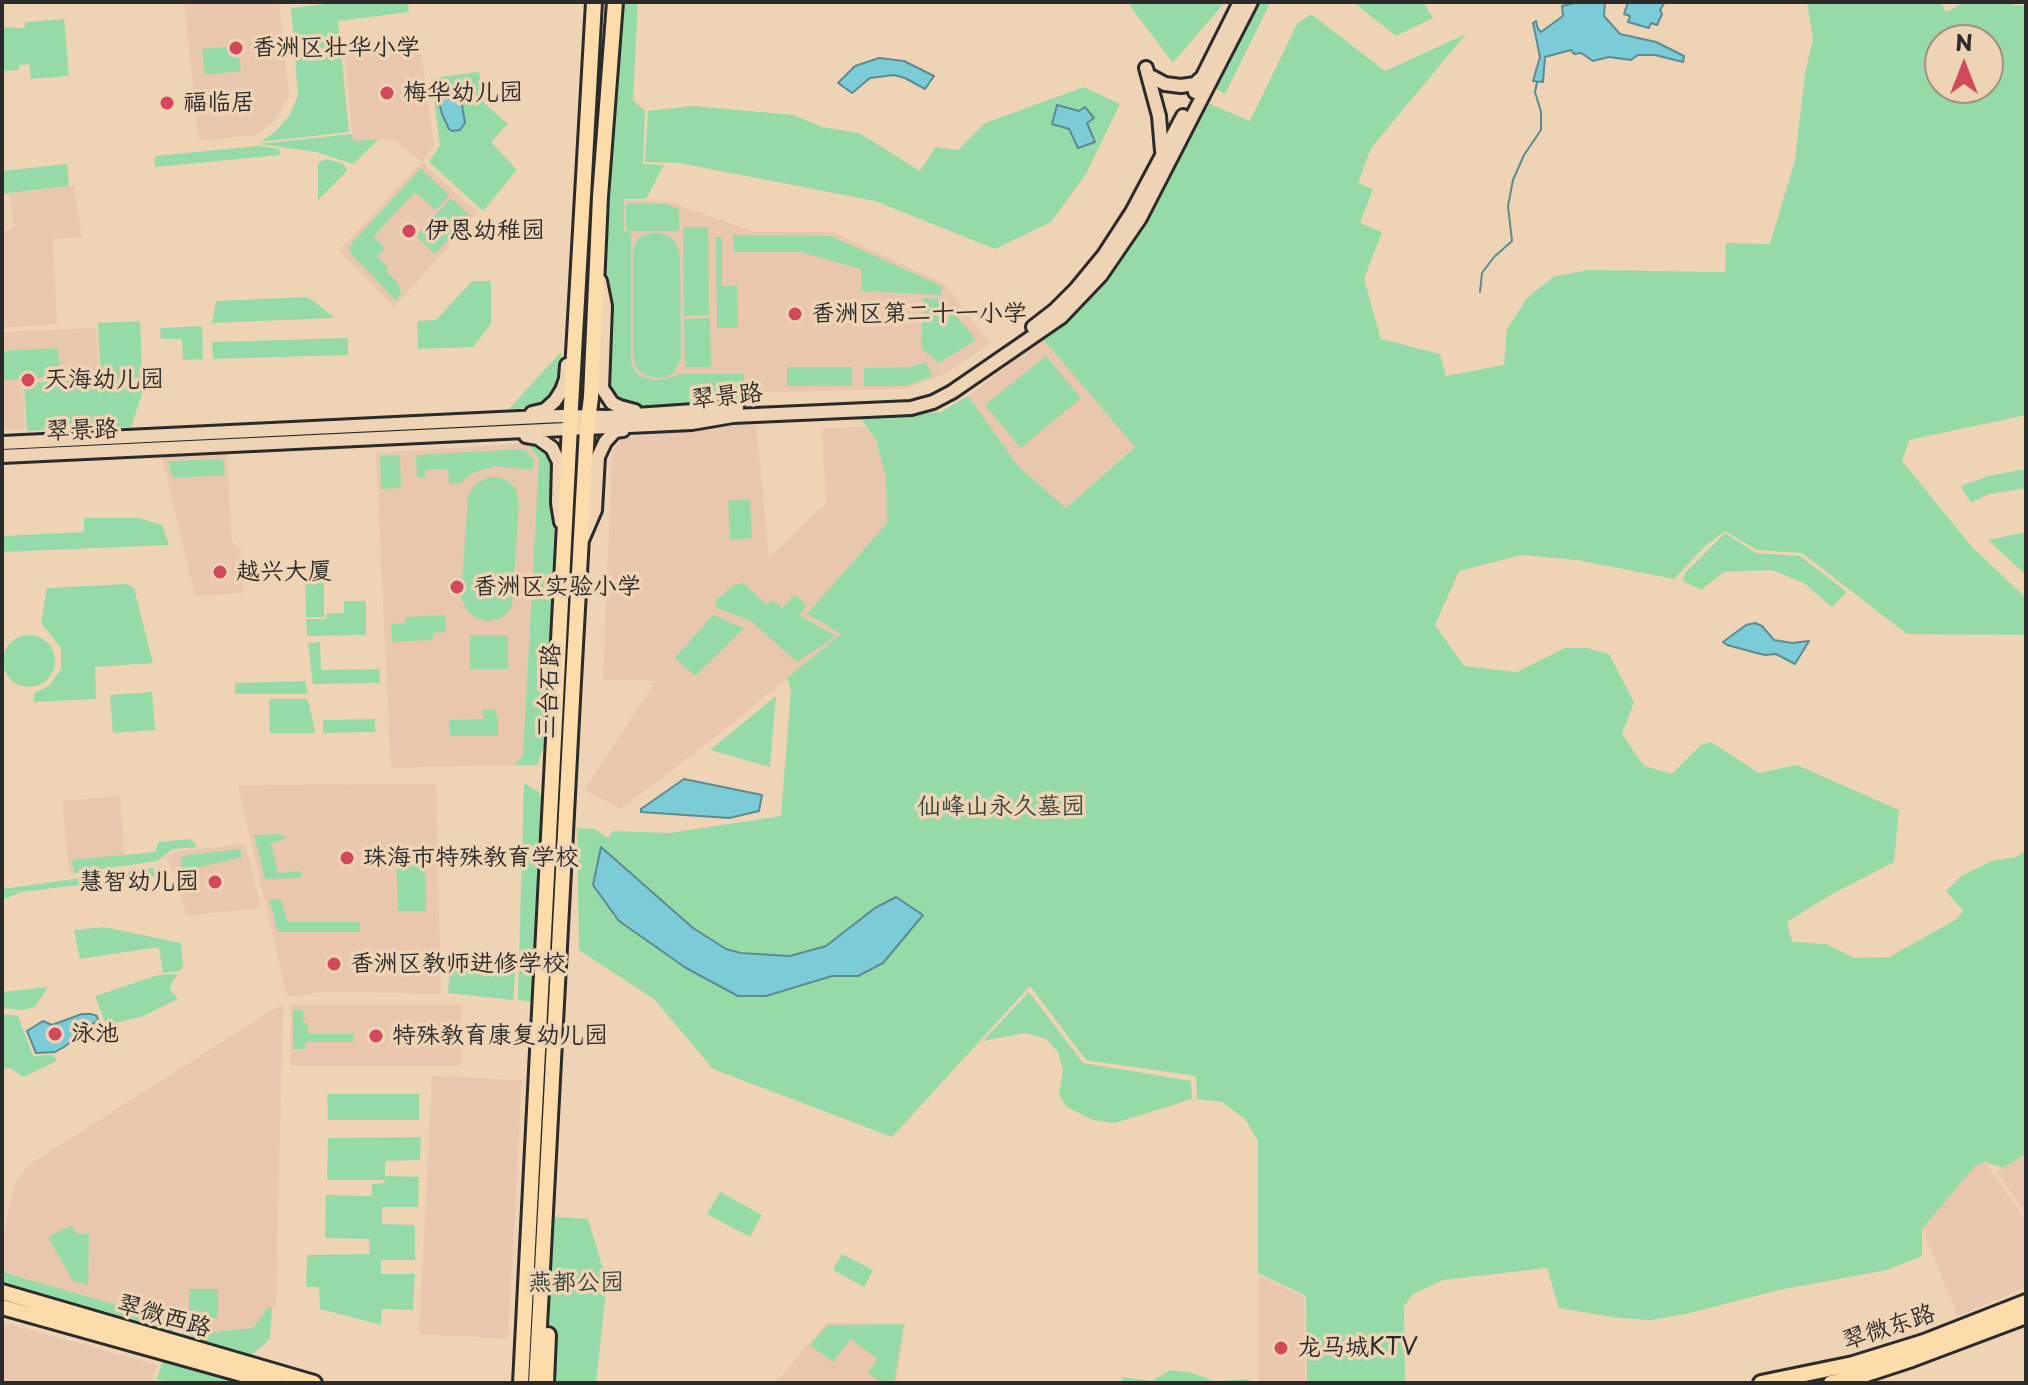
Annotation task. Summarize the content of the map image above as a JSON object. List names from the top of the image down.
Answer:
{
  "streets": {
    "main road": [
      "翠景路",
      "三台石路",
      "翠微西路",
      "翠微东路"
    ]
  },
  "crossings": [
    ["翠景路", "三台石路"]
  ],
  "parks": ["仙峰山永久墓园", "燕都公园"],
  "places": [
    "香洲区壮华小学",
    "梅华幼儿园",
    "福临居",
    "伊恩幼稚园",
    "香洲区第二十一小学",
    "天海幼儿园",
    "越兴大厦",
    "香洲区实验小学",
    "珠海市特殊教育学校",
    "慧智幼儿园",
    "香洲区教师进修学校",
    "泳池",
    "特殊教育康复幼儿园",
    "龙马城KTV"
  ],
  "north": "top"
}
